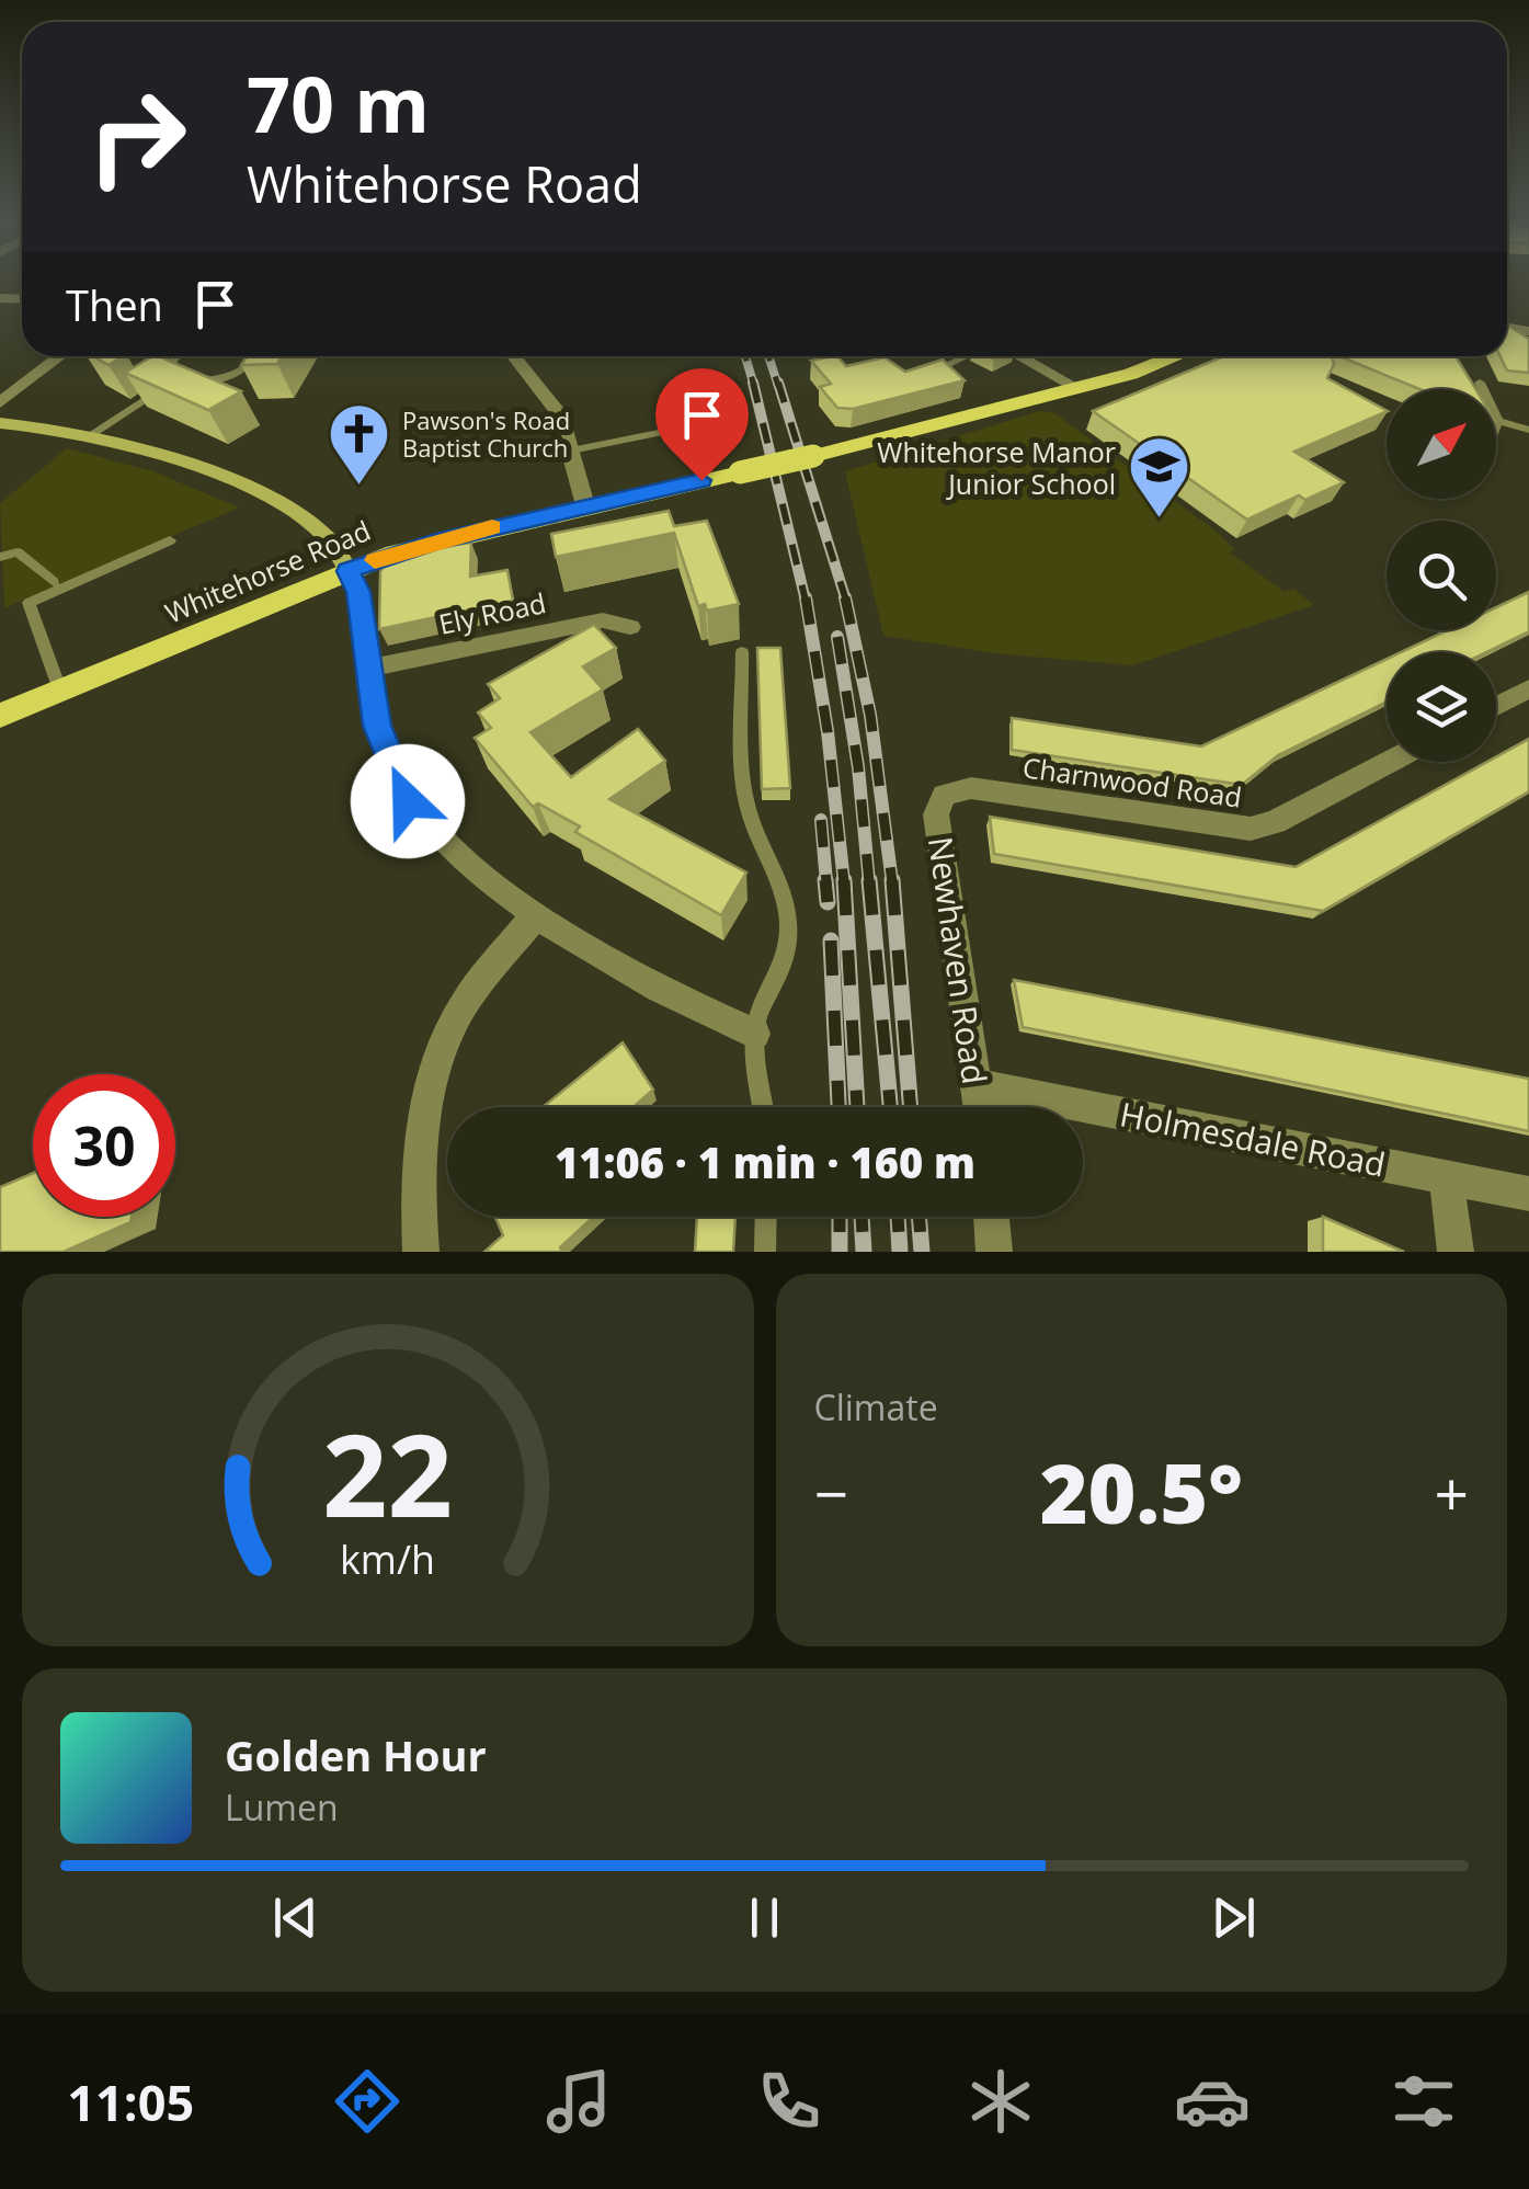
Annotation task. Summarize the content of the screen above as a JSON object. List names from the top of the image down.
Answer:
{
  "streets": {
    "main road": ["Whitehorse Road"],
    "street": [
      "Ely Road",
      "Charnwood Road",
      "Newhaven Road",
      "Holmesdale Road"
    ]
  },
  "crossings": [
    ["Charnwood Road", "Newhaven Road"],
    ["Newhaven Road", "Holmesdale Road"]
  ],
  "places": {
    "church": ["Pawson's Road Baptist Church"],
    "school or university": ["Whitehorse Manor Junior School"]
  },
  "north": "top right",
  "page": {
    "turn": ["70 m", "Whitehorse Road"],
    "then": "Then",
    "limit": "30",
    "trip": "11:06 · 1 min · 160 m",
    "tile": "Climate",
    "heat": ["−", "20.5°", "+"],
    "song": ["Golden Hour", "Lumen"],
    "tabs": "11:05",
    "gauge": ["22", "km/h"]
  }
}
